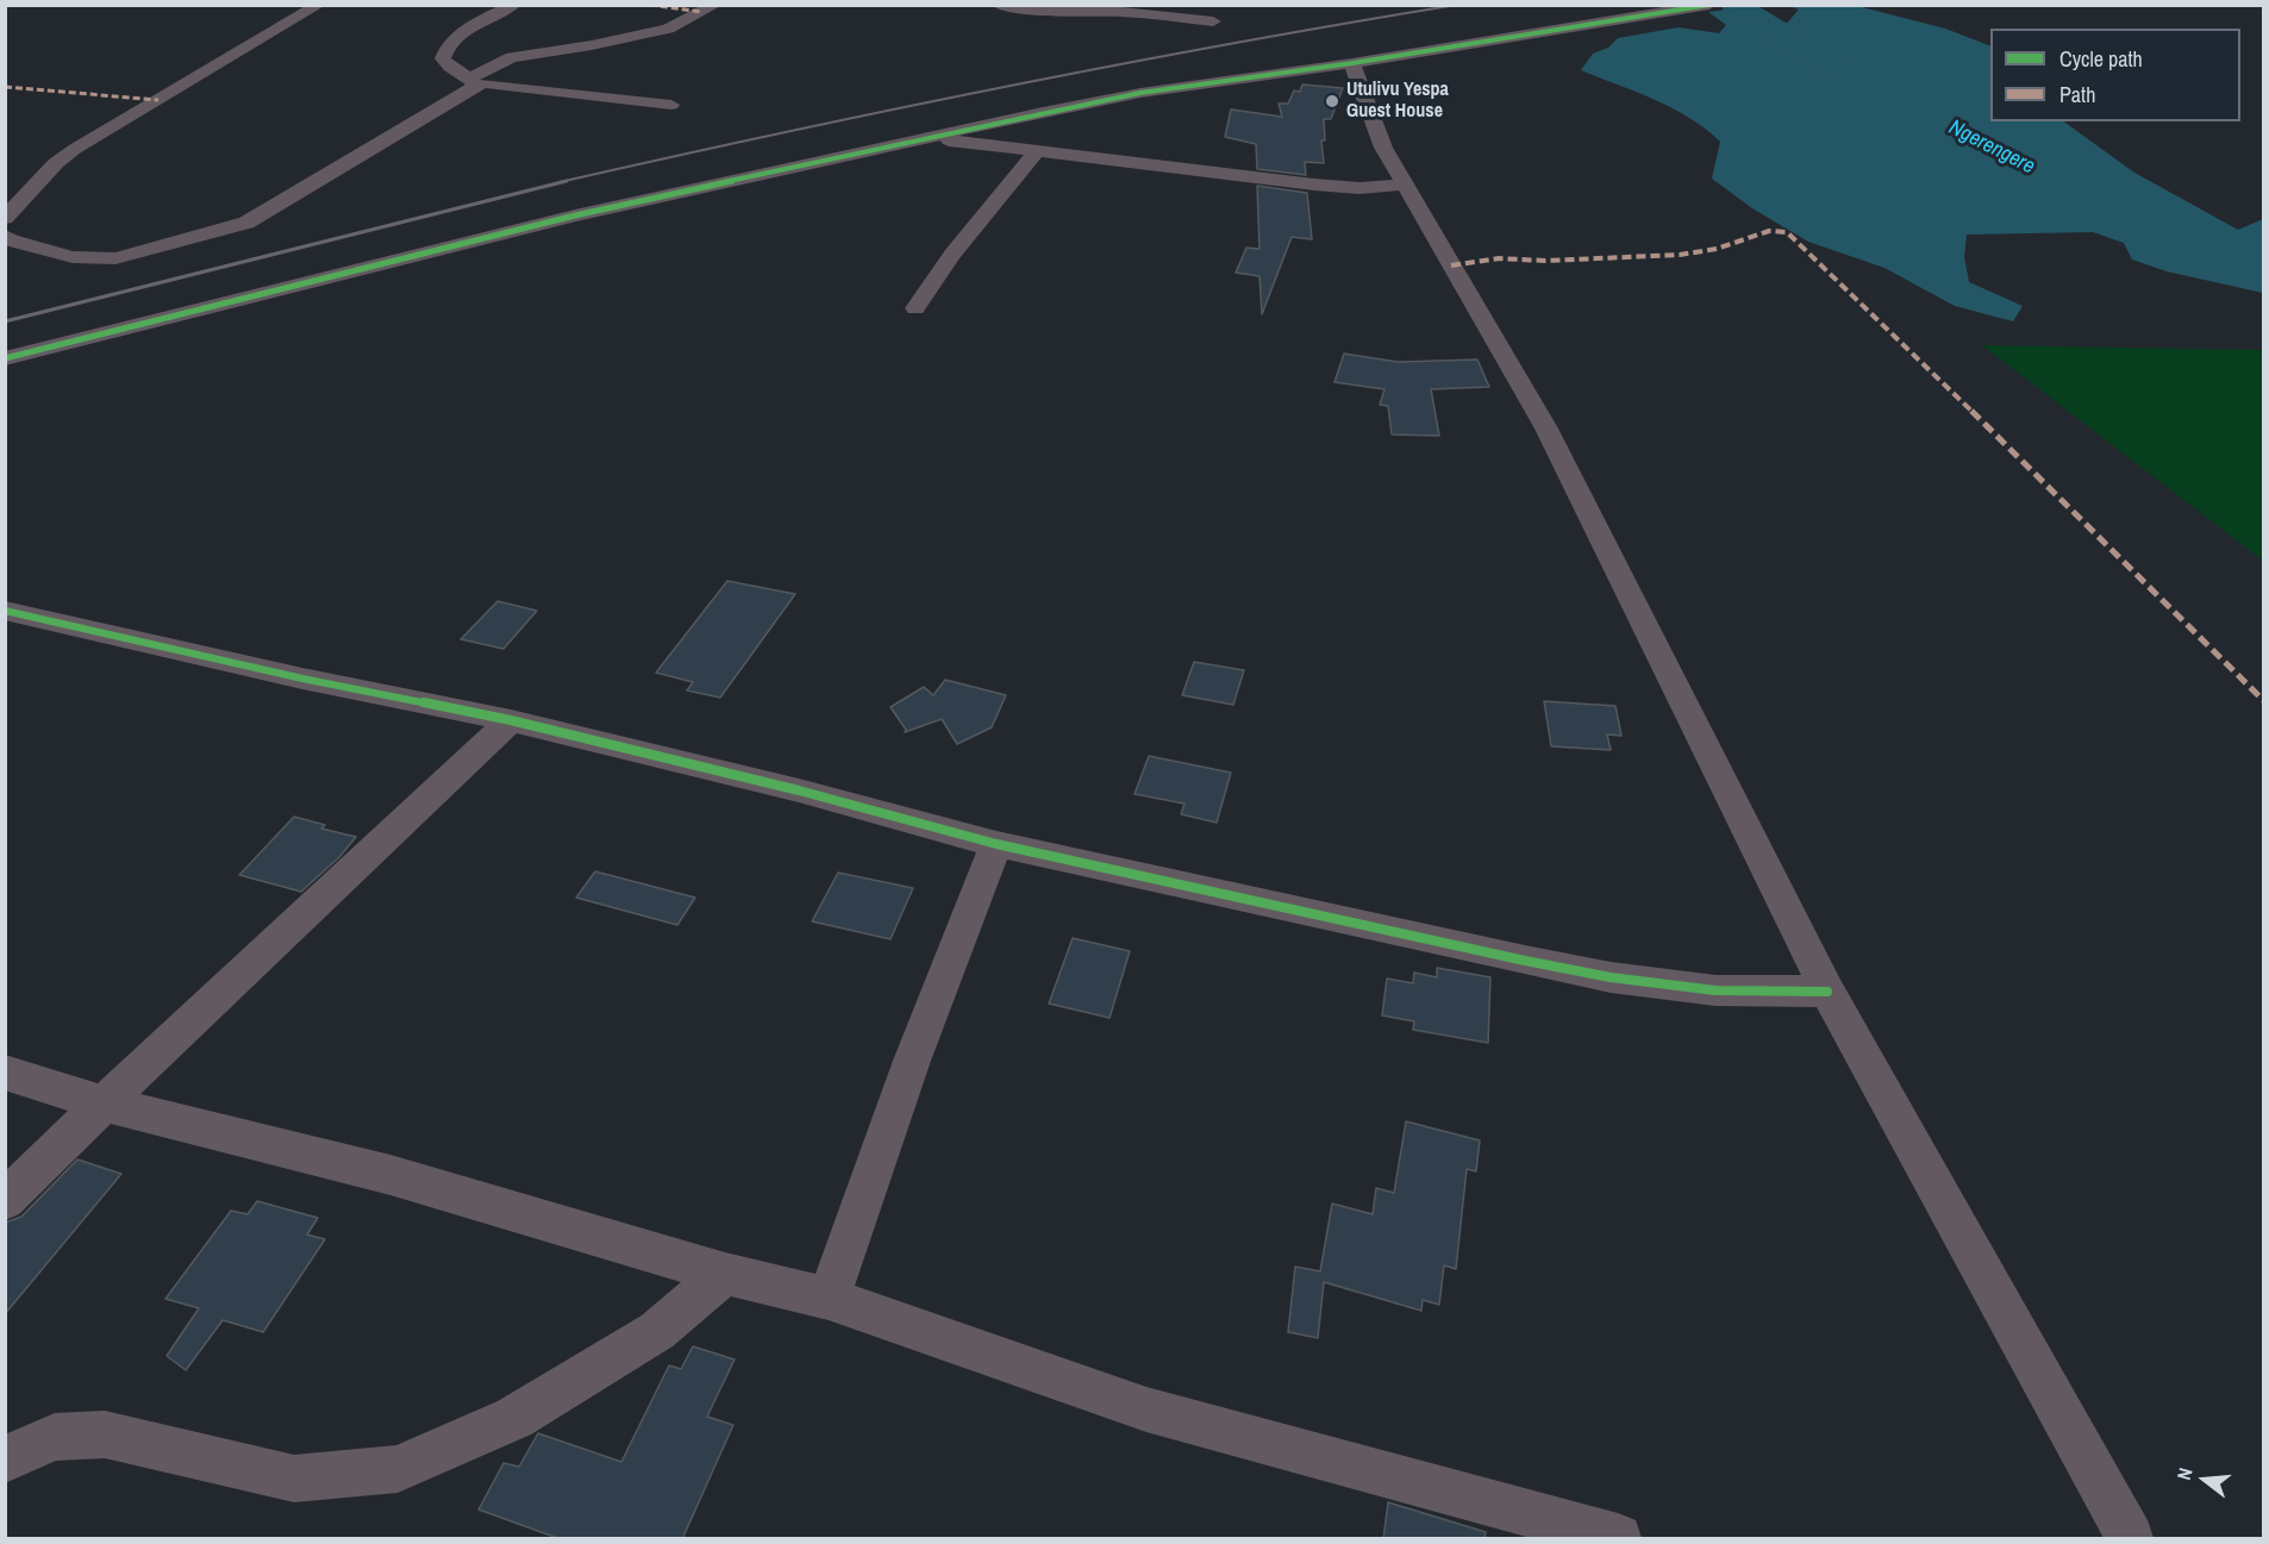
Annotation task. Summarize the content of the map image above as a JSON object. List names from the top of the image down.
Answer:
{
  "water": ["Ngerengere"],
  "places": ["Utulivu Yespa Guest House"],
  "legend": ["Cycle path", "Path"],
  "north": "left"
}
